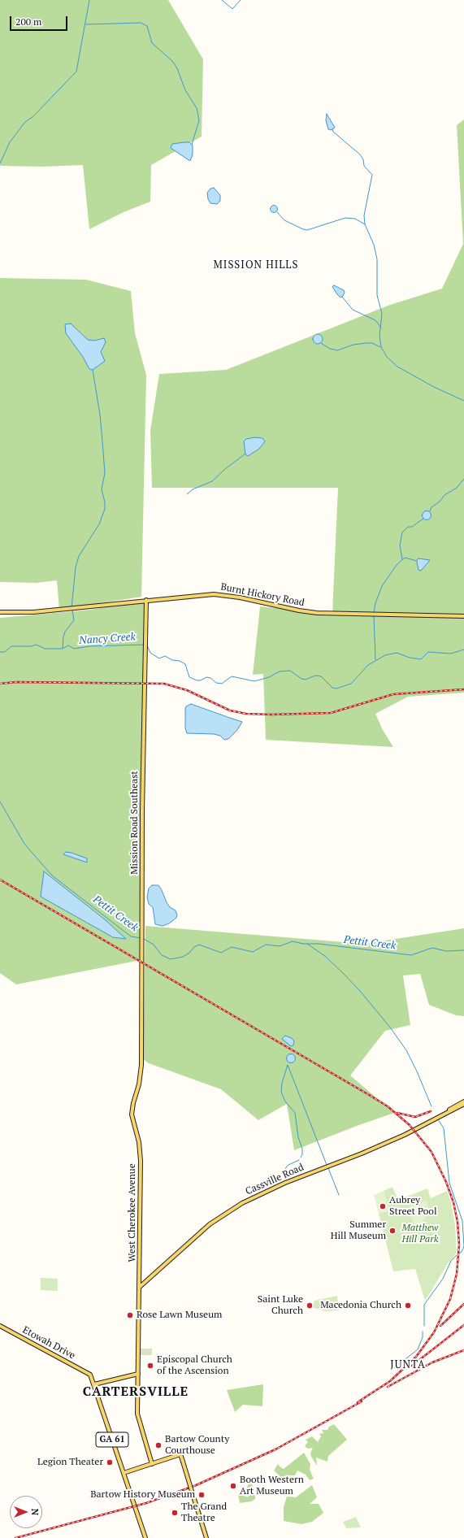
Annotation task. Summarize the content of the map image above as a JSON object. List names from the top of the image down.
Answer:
{
  "streets": {
    "main road": [
      "Burnt Hickory Road",
      "Mission Road Southeast",
      "Cassville Road",
      "West Cherokee Avenue",
      "Etowah Drive",
      "GA 61"
    ]
  },
  "crossings": [
    ["Burnt Hickory Road", "Mission Road Southeast"],
    ["Mission Road Southeast", "West Cherokee Avenue"],
    ["Cassville Road", "West Cherokee Avenue"],
    ["Etowah Drive", "GA 61"]
  ],
  "districts": ["MISSION HILLS", "JUNTA", "CARTERSVILLE"],
  "water": ["Nancy Creek", "Pettit Creek"],
  "parks": ["Matthew Hill Park"],
  "places": [
    "Aubrey Street Pool",
    "Summer Hill Museum",
    "Saint Luke Church",
    "Macedonia Church",
    "Rose Lawn Museum",
    "Episcopal Church of the Ascension",
    "Bartow County Courthouse",
    "Legion Theater",
    "Booth Western Art Museum",
    "Bartow History Museum",
    "The Grand Theatre"
  ],
  "scale_bar": "200 m",
  "north": "right"
}
